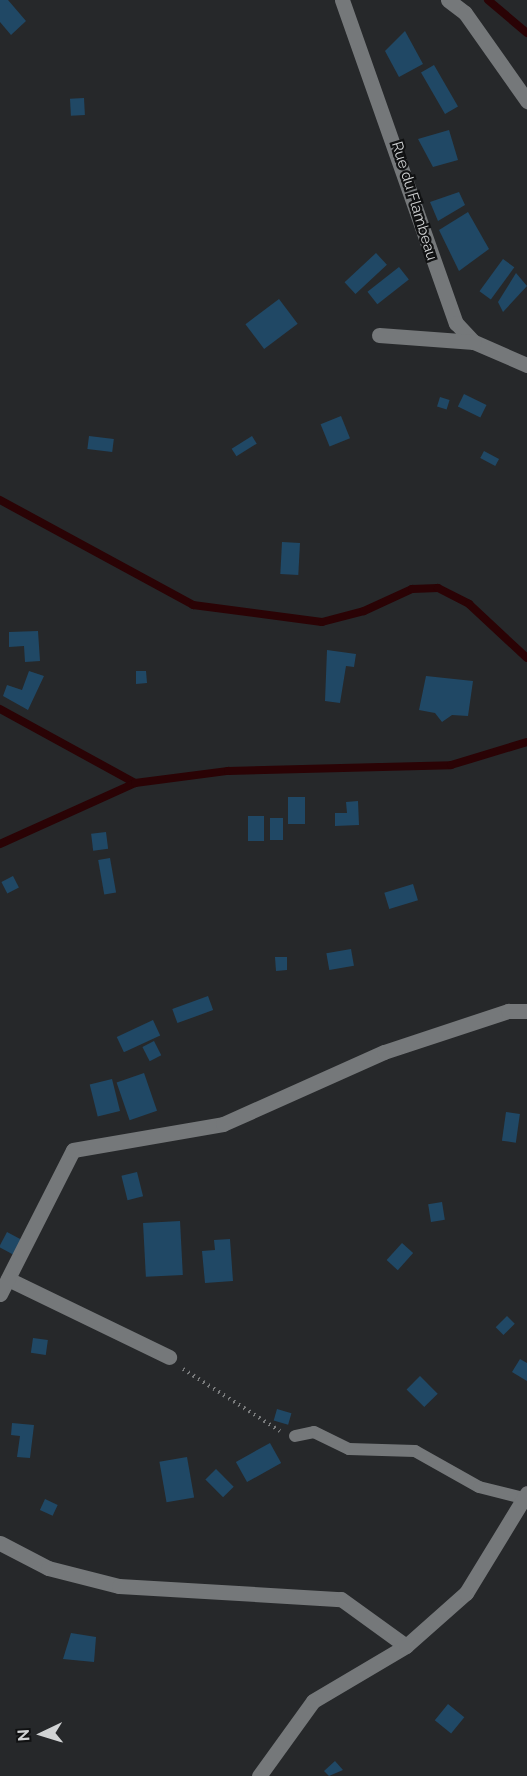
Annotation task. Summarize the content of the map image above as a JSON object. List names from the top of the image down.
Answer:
{
  "streets": {
    "street": ["Rue du Flambeau"]
  },
  "north": "left"
}
